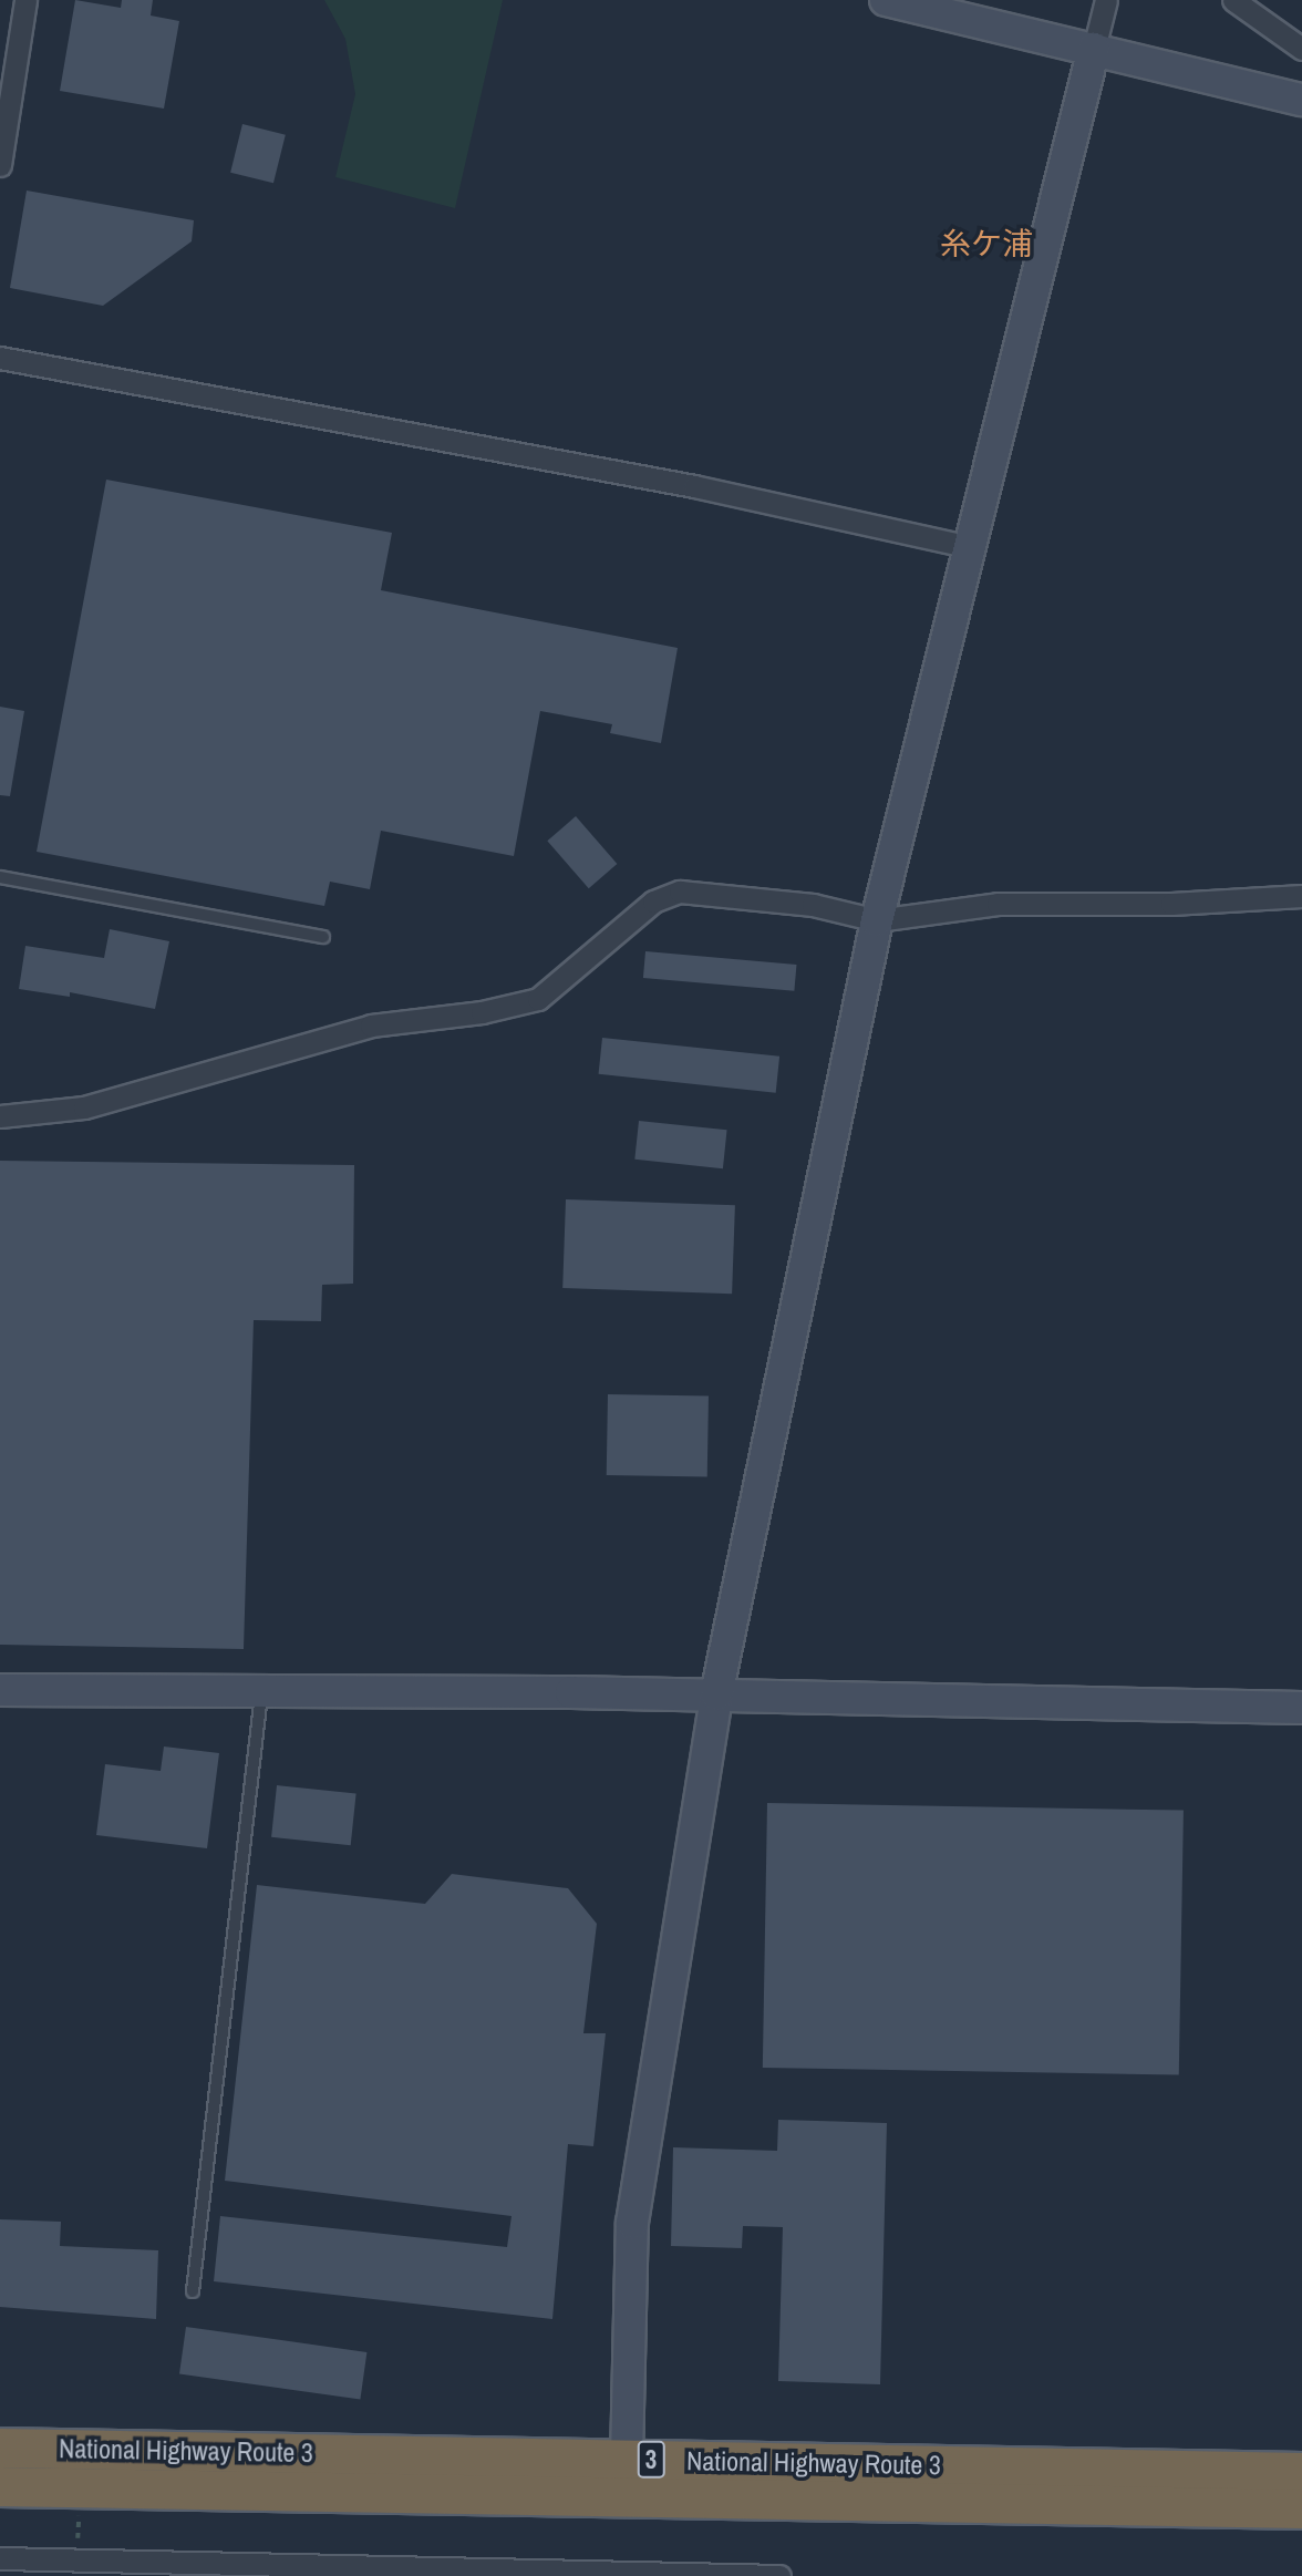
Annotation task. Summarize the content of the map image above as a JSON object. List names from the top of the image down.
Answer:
{
  "streets": {
    "highway": ["National Highway Route 3", "3"]
  },
  "districts": ["糸ケ浦"]
}
